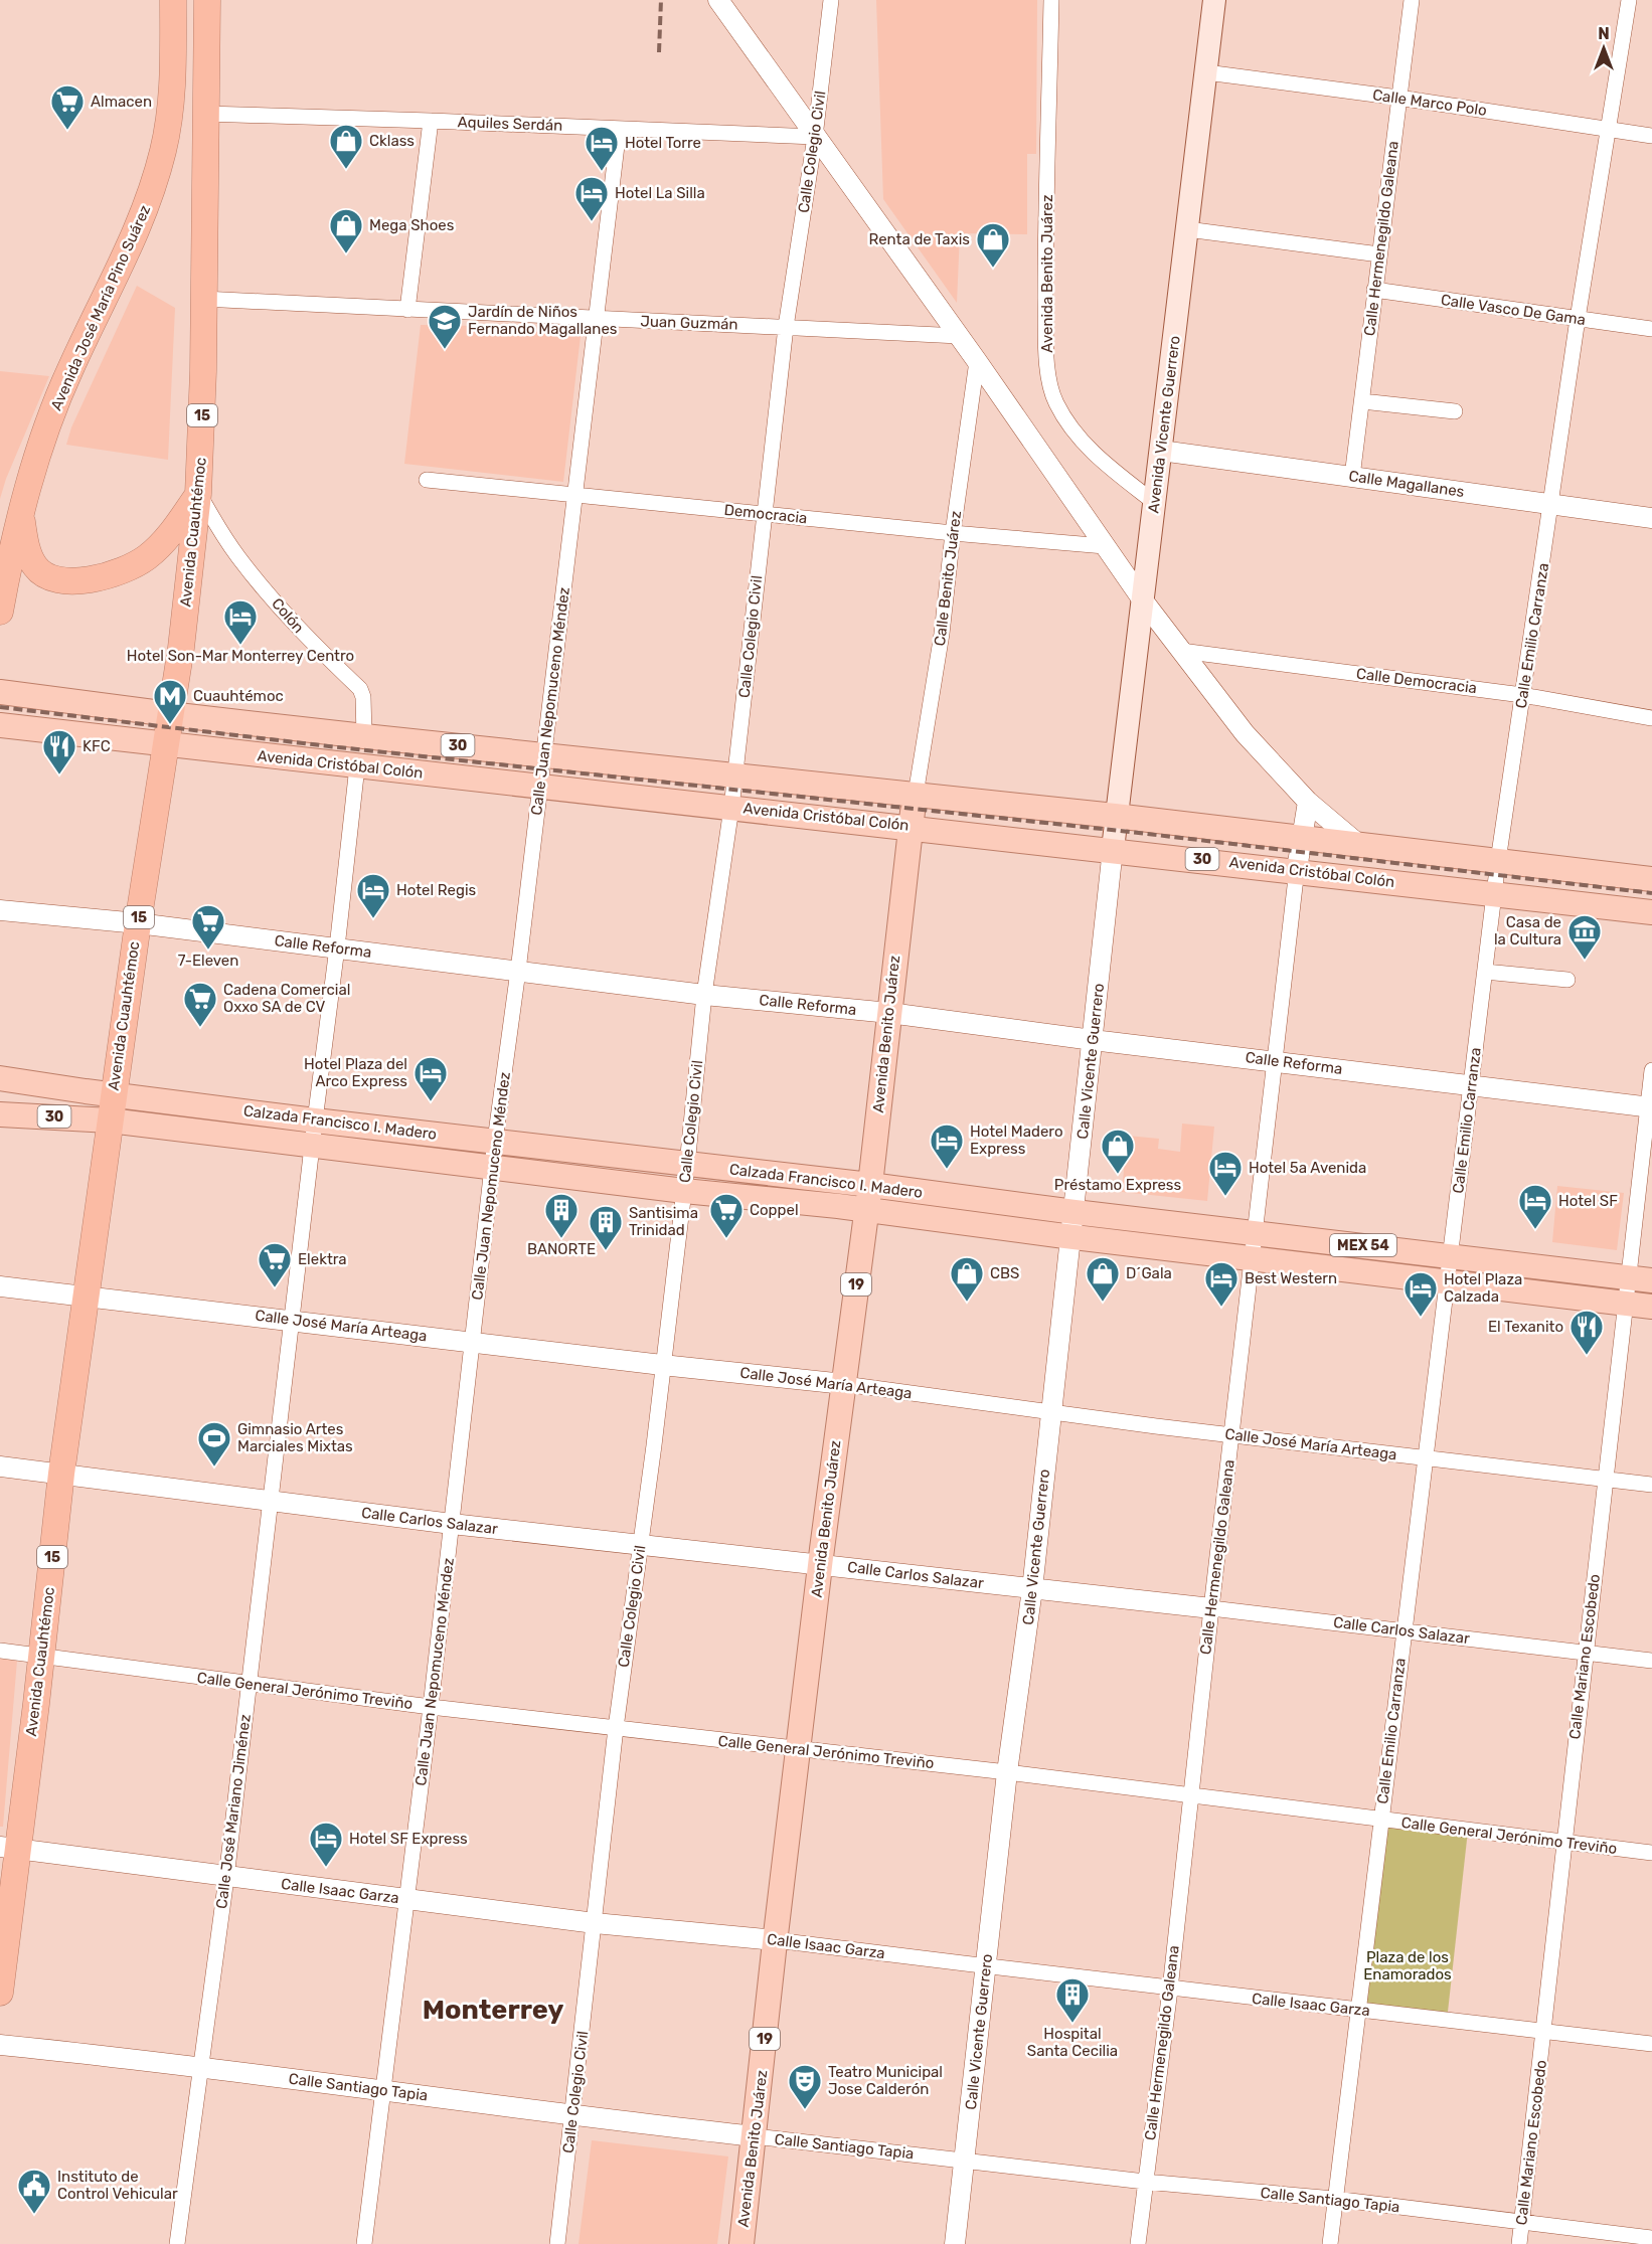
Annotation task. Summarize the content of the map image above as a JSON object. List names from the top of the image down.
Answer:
{
  "streets": {
    "highway": ["Avenida José María Pino Suárez", "15", "Avenida Cuauhtémoc"],
    "main road": [
      "Avenida Benito Juárez",
      "Avenida Vicente Guerrero",
      "30",
      "Avenida Cristóbal Colón",
      "Calzada Francisco I. Madero",
      "MEX 54",
      "19"
    ],
    "street": [
      "Calle Marco Polo",
      "Aquiles Serdán",
      "Calle Colegio Civil",
      "Calle Hermenegildo Galeana",
      "Calle Vasco De Gama",
      "Juan Guzmán",
      "Calle Magallanes",
      "Democracia",
      "Calle Benito Juárez",
      "Colón",
      "Calle Emilio Carranza",
      "Calle Democracia",
      "Calle Juan Nepomuceno Méndez",
      "Calle Reforma",
      "Calle Vicente Guerrero",
      "Calle José María Arteaga",
      "Calle Carlos Salazar",
      "Calle Mariano Escobedo",
      "Calle General Jerónimo Treviño",
      "Calle José Mariano Jiménez",
      "Calle Isaac Garza",
      "Calle Santiago Tapia"
    ]
  },
  "crossings": [
    ["Calle Marco Polo", "Calle Hermenegildo Galeana"],
    ["Calle Marco Polo", "Avenida Vicente Guerrero"],
    ["Calle Marco Polo", "Calle Emilio Carranza"],
    ["Aquiles Serdán", "Calle Colegio Civil"],
    ["Aquiles Serdán", "Avenida Cuauhtémoc"],
    ["Aquiles Serdán", "Calle Juan Nepomuceno Méndez"],
    ["Calle Colegio Civil", "Juan Guzmán"],
    ["Calle Colegio Civil", "Democracia"],
    ["Calle Colegio Civil", "Avenida Cristóbal Colón"],
    ["Calle Colegio Civil", "Calle Reforma"],
    ["Calle Colegio Civil", "Calzada Francisco I. Madero"],
    ["Calle Colegio Civil", "Calle José María Arteaga"],
    ["Calle Colegio Civil", "Calle Carlos Salazar"],
    ["Calle Colegio Civil", "Calle General Jerónimo Treviño"],
    ["Calle Colegio Civil", "Calle Isaac Garza"],
    ["Calle Colegio Civil", "Calle Santiago Tapia"],
    ["Calle Hermenegildo Galeana", "Calle Vasco De Gama"],
    ["Calle Hermenegildo Galeana", "Calle Magallanes"],
    ["Calle Hermenegildo Galeana", "Avenida Cristóbal Colón"],
    ["Calle Hermenegildo Galeana", "Calle Reforma"],
    ["Calle Hermenegildo Galeana", "Calzada Francisco I. Madero"],
    ["Calle Hermenegildo Galeana", "Calle José María Arteaga"],
    ["Calle Hermenegildo Galeana", "Calle Carlos Salazar"],
    ["Calle Hermenegildo Galeana", "Calle General Jerónimo Treviño"],
    ["Calle Hermenegildo Galeana", "Calle Isaac Garza"],
    ["Calle Hermenegildo Galeana", "Calle Santiago Tapia"],
    ["Avenida Benito Juárez", "Avenida Vicente Guerrero"],
    ["Avenida Benito Juárez", "Calle Benito Juárez"],
    ["Avenida Benito Juárez", "Avenida Cristóbal Colón"],
    ["Avenida Benito Juárez", "Calle Reforma"],
    ["Avenida Benito Juárez", "Calzada Francisco I. Madero"],
    ["Avenida Benito Juárez", "Calle José María Arteaga"],
    ["Avenida Benito Juárez", "Calle Carlos Salazar"],
    ["Avenida Benito Juárez", "Calle General Jerónimo Treviño"],
    ["Avenida Benito Juárez", "Calle Isaac Garza"],
    ["Avenida Benito Juárez", "Calle Santiago Tapia"],
    ["Calle Vasco De Gama", "Calle Emilio Carranza"],
    ["Juan Guzmán", "Avenida Cuauhtémoc"],
    ["Juan Guzmán", "Calle Juan Nepomuceno Méndez"],
    ["Avenida Vicente Guerrero", "Calle Magallanes"],
    ["Avenida Vicente Guerrero", "Avenida Cristóbal Colón"],
    ["Avenida Vicente Guerrero", "Calle Vicente Guerrero"],
    ["Calle Magallanes", "Calle Emilio Carranza"],
    ["Democracia", "Calle Benito Juárez"],
    ["Democracia", "Calle Juan Nepomuceno Méndez"],
    ["Avenida Cuauhtémoc", "Colón"],
    ["Avenida Cuauhtémoc", "Avenida Cristóbal Colón"],
    ["Avenida Cuauhtémoc", "Calle Reforma"],
    ["Avenida Cuauhtémoc", "Calzada Francisco I. Madero"],
    ["Avenida Cuauhtémoc", "Calle José María Arteaga"],
    ["Avenida Cuauhtémoc", "Calle Carlos Salazar"],
    ["Avenida Cuauhtémoc", "Calle General Jerónimo Treviño"],
    ["Avenida Cuauhtémoc", "Calle Isaac Garza"],
    ["Calle Benito Juárez", "Avenida Cristóbal Colón"],
    ["Colón", "Avenida Cristóbal Colón"],
    ["Calle Emilio Carranza", "Calle Democracia"],
    ["Calle Emilio Carranza", "30"],
    ["Calle Emilio Carranza", "Avenida Cristóbal Colón"],
    ["Calle Emilio Carranza", "Calle Reforma"],
    ["Calle Emilio Carranza", "Calzada Francisco I. Madero"],
    ["Calle Emilio Carranza", "Calle José María Arteaga"],
    ["Calle Emilio Carranza", "Calle Carlos Salazar"],
    ["Calle Emilio Carranza", "Calle General Jerónimo Treviño"],
    ["Calle Emilio Carranza", "Calle Isaac Garza"],
    ["Calle Emilio Carranza", "Calle Santiago Tapia"],
    ["Calle Juan Nepomuceno Méndez", "Avenida Cristóbal Colón"],
    ["Calle Juan Nepomuceno Méndez", "Calle Reforma"],
    ["Calle Juan Nepomuceno Méndez", "Calzada Francisco I. Madero"],
    ["Calle Juan Nepomuceno Méndez", "Calle José María Arteaga"],
    ["Calle Juan Nepomuceno Méndez", "Calle Carlos Salazar"],
    ["Calle Juan Nepomuceno Méndez", "Calle General Jerónimo Treviño"],
    ["Calle Juan Nepomuceno Méndez", "Calle Isaac Garza"],
    ["Calle Juan Nepomuceno Méndez", "Calle Santiago Tapia"],
    ["30", "Avenida Cristóbal Colón"],
    ["Avenida Cristóbal Colón", "Calle Vicente Guerrero"],
    ["Avenida Cristóbal Colón", "Calle José Mariano Jiménez"],
    ["Calle Reforma", "Calle Vicente Guerrero"],
    ["Calle Reforma", "Calle Mariano Escobedo"],
    ["Calle Reforma", "Calle José Mariano Jiménez"],
    ["Calle Vicente Guerrero", "Calzada Francisco I. Madero"],
    ["Calle Vicente Guerrero", "Calle José María Arteaga"],
    ["Calle Vicente Guerrero", "Calle Carlos Salazar"],
    ["Calle Vicente Guerrero", "Calle General Jerónimo Treviño"],
    ["Calle Vicente Guerrero", "Calle Isaac Garza"],
    ["Calle Vicente Guerrero", "Calle Santiago Tapia"],
    ["Calzada Francisco I. Madero", "Calle Mariano Escobedo"],
    ["Calzada Francisco I. Madero", "Calle José Mariano Jiménez"],
    ["Calle José María Arteaga", "Calle Mariano Escobedo"],
    ["Calle José María Arteaga", "Calle José Mariano Jiménez"],
    ["Calle Carlos Salazar", "Calle Mariano Escobedo"],
    ["Calle Carlos Salazar", "Calle José Mariano Jiménez"],
    ["Calle Mariano Escobedo", "Calle General Jerónimo Treviño"],
    ["Calle Mariano Escobedo", "Calle Isaac Garza"],
    ["Calle Mariano Escobedo", "Calle Santiago Tapia"],
    ["Calle General Jerónimo Treviño", "Calle José Mariano Jiménez"],
    ["Calle José Mariano Jiménez", "Calle Isaac Garza"],
    ["Calle José Mariano Jiménez", "Calle Santiago Tapia"]
  ],
  "districts": ["Monterrey"],
  "parks": ["Plaza de los Enamorados"],
  "places": {
    "supermarket": [
      "Almacen",
      "7-Eleven",
      "Cadena Comercial Oxxo SA de CV",
      "Coppel",
      "Elektra"
    ],
    "shop": [
      "Cklass",
      "Mega Shoes",
      "Renta de Taxis",
      "Préstamo Express",
      "CBS",
      "D´Gala"
    ],
    "hotel": [
      "Hotel Torre",
      "Hotel La Silla",
      "Hotel Son-Mar Monterrey Centro",
      "Hotel Regis",
      "Hotel Plaza del Arco Express",
      "Hotel Madero Express",
      "Hotel 5a Avenida",
      "Hotel SF",
      "Best Western",
      "Hotel Plaza Calzada",
      "Hotel SF Express"
    ],
    "school or university": ["Jardín de Niños Fernando Magallanes"],
    "metro station": ["Cuauhtémoc"],
    "restaurant": ["KFC", "El Texanito"],
    "museum": ["Casa de la Cultura"],
    "building": ["BANORTE", "Santisima Trinidad", "Hospital Santa Cecilia"],
    "sports": ["Gimnasio Artes Marciales Mixtas"],
    "theatre": ["Teatro Municipal Jose Calderón"],
    "public building": ["Instituto de Control Vehicular"]
  },
  "north": "top"
}
